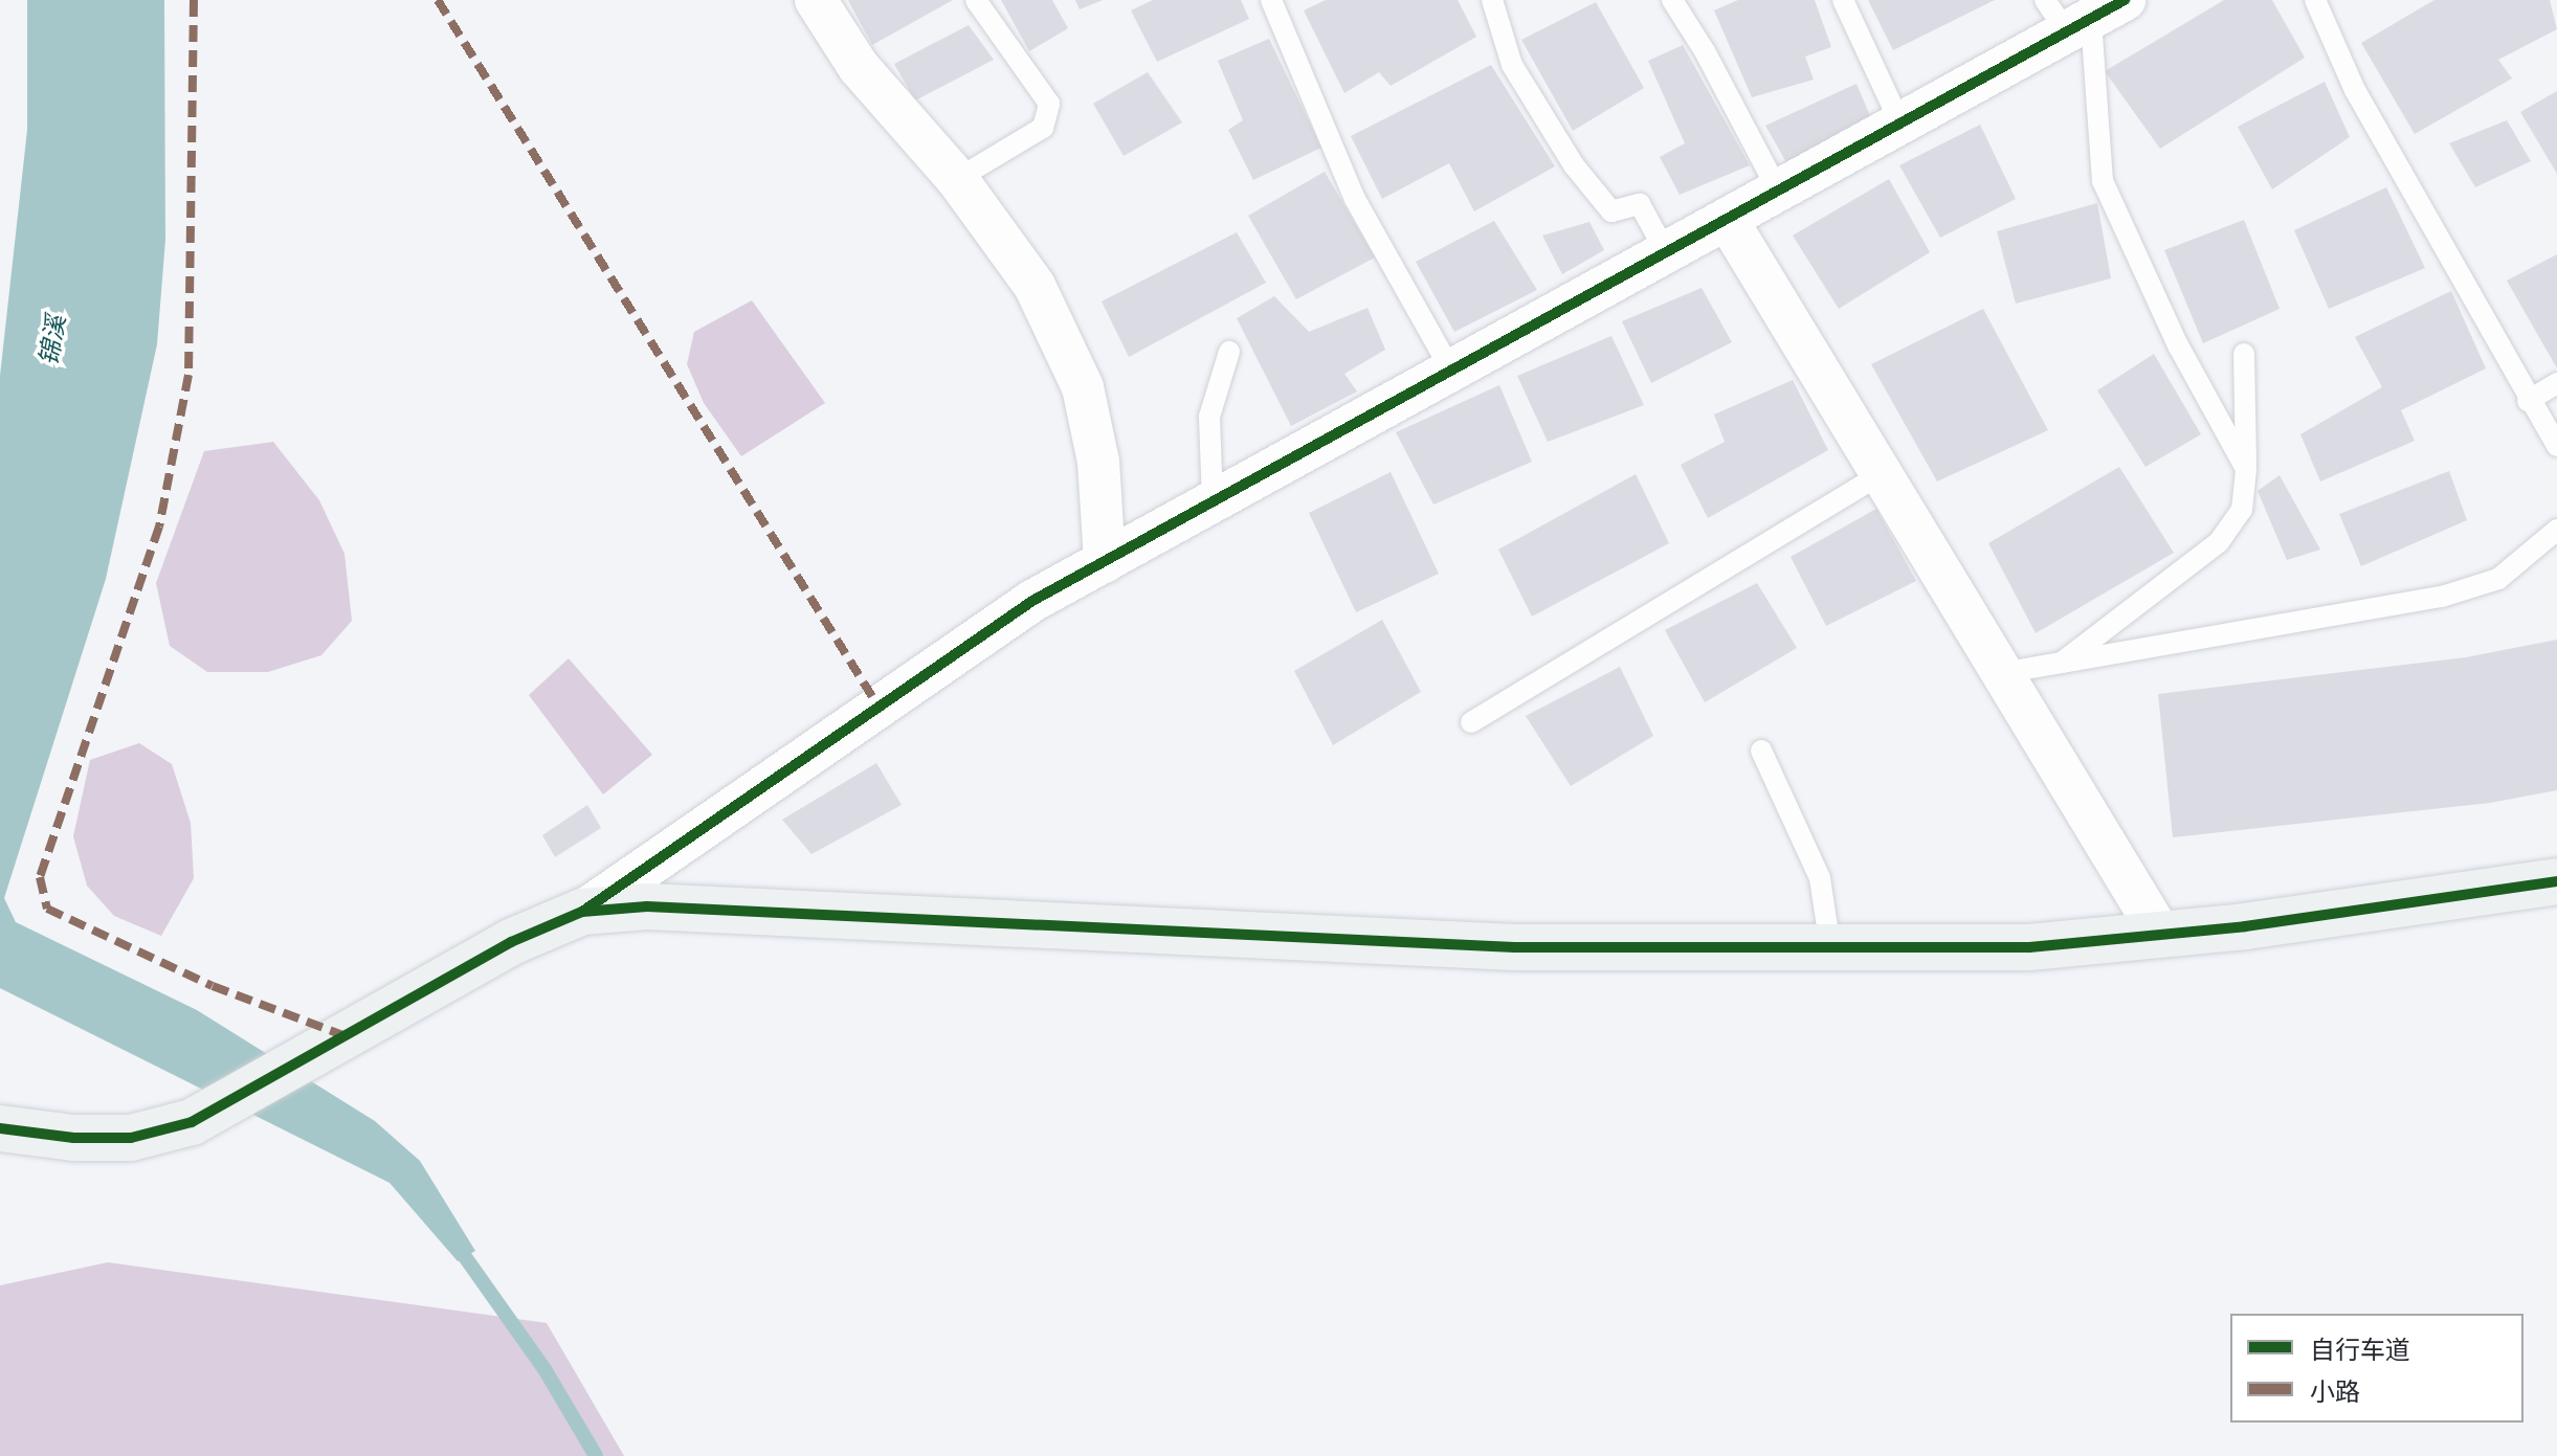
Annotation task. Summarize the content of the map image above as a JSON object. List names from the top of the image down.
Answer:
{
  "water": ["锦溪"],
  "legend": ["自行车道", "小路"]
}
